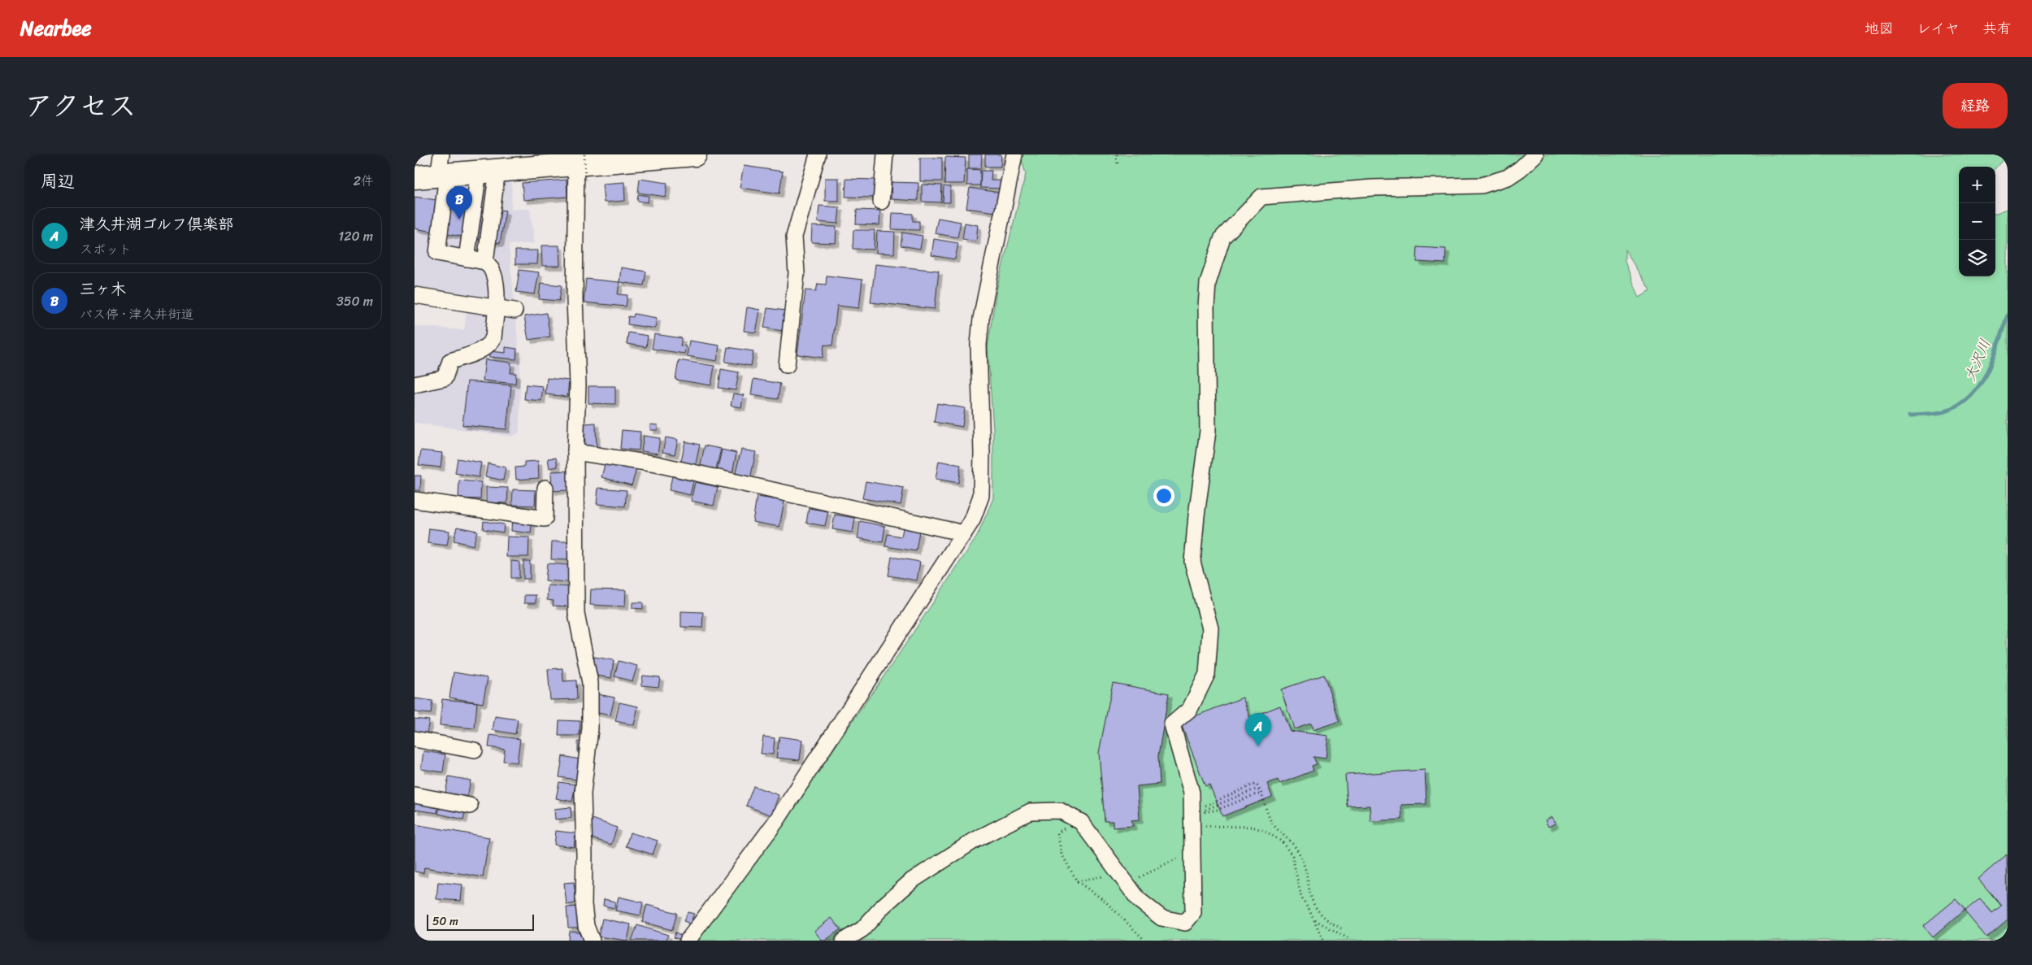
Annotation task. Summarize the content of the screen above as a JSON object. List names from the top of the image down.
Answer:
{
  "water": ["大沢川"],
  "scale_bar": "50 m",
  "page": {
    "header": "Nearbee",
    "nav": ["地図", "レイヤ", "共有"],
    "title": "アクセス",
    "buttons": "経路",
    "heading": ["周辺", "2件"],
    "map_buttons": ["+", "−"],
    "pins": ["B", "A"],
    "list": [
      {
        "mark": "A",
        "name": "津久井湖ゴルフ倶楽部",
        "note": "スポット",
        "value": "120 m"
      },
      {
        "mark": "B",
        "name": "三ヶ木",
        "note": "バス停 · 津久井街道",
        "value": "350 m"
      }
    ],
    "scale": "50 m"
  }
}
